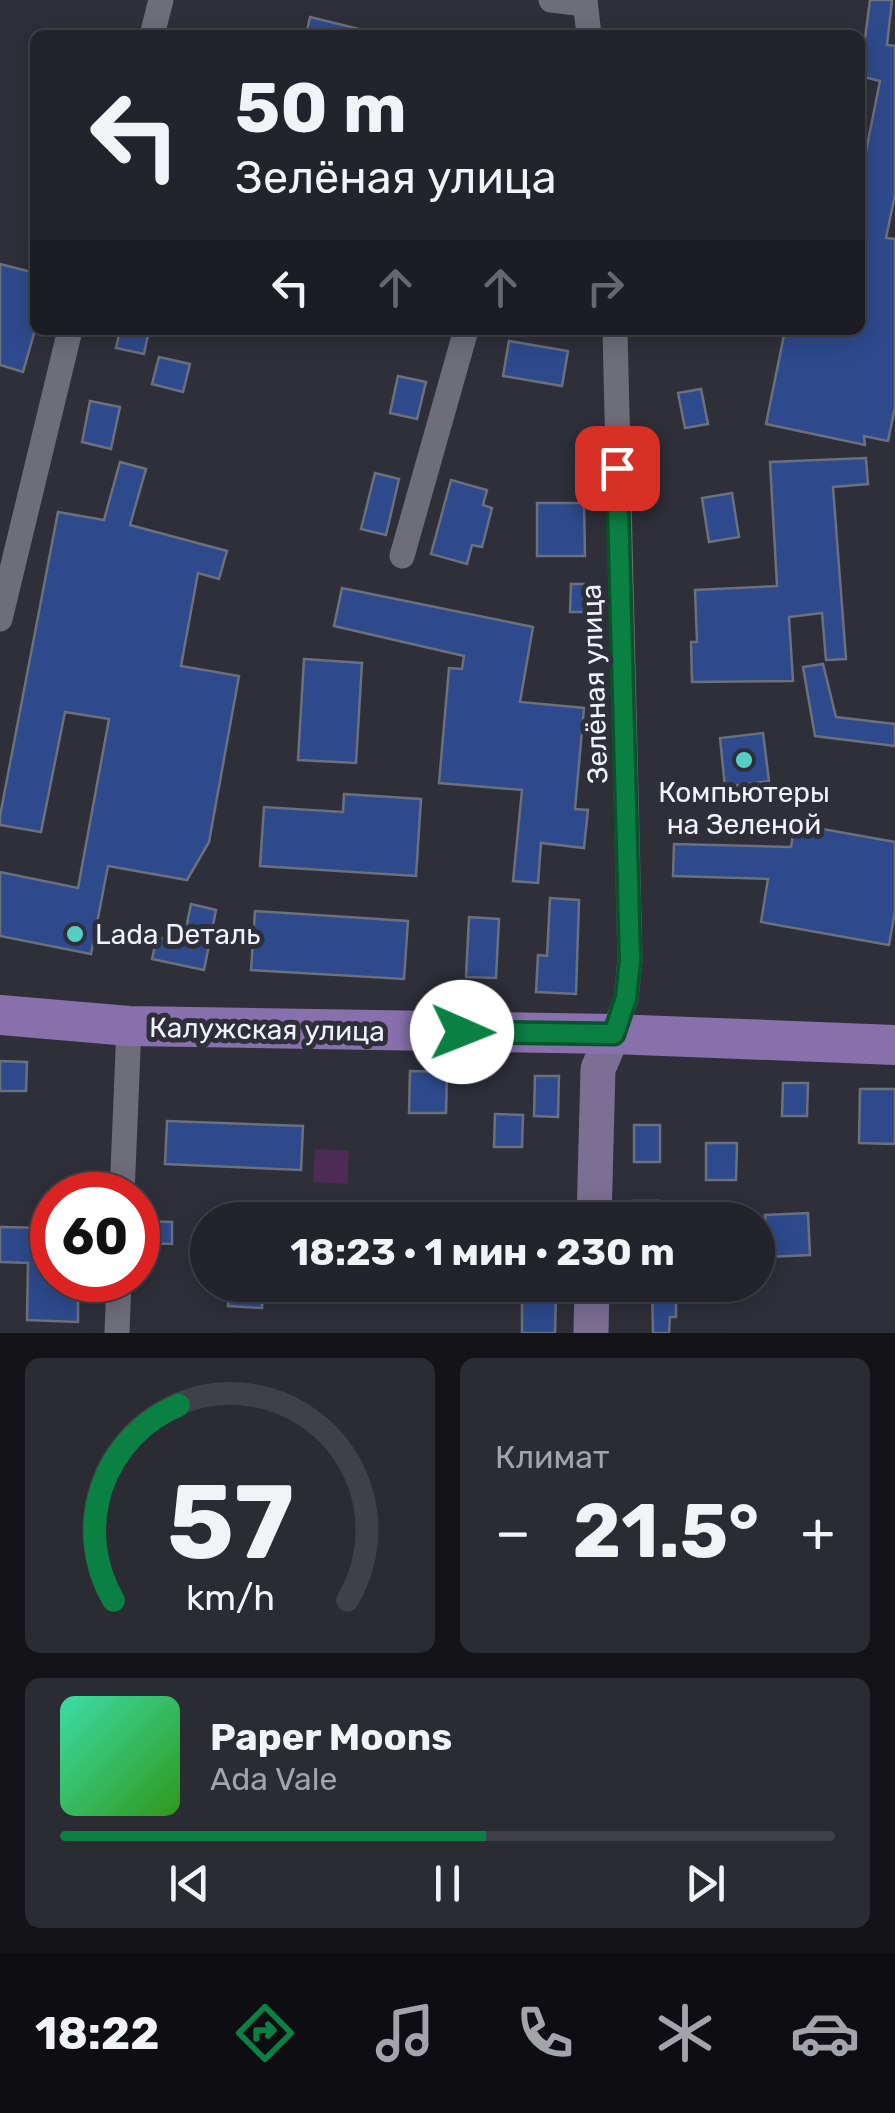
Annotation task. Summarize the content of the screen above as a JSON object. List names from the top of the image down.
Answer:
{
  "streets": {
    "main road": ["Калужская улица"],
    "street": ["Зелёная улица"]
  },
  "crossings": [
    ["Зелёная улица", "Калужская улица"]
  ],
  "places": ["Компьютеры на Зеленой", "Lada Dеталь"],
  "page": {
    "turn": ["50 m", "Зелёная улица"],
    "limit": "60",
    "trip": "18:23 · 1 мин · 230 m",
    "tile": "Климат",
    "heat": ["−", "21.5°", "+"],
    "song": ["Paper Moons", "Ada Vale"],
    "tabs": "18:22",
    "gauge": ["57", "km/h"]
  }
}
